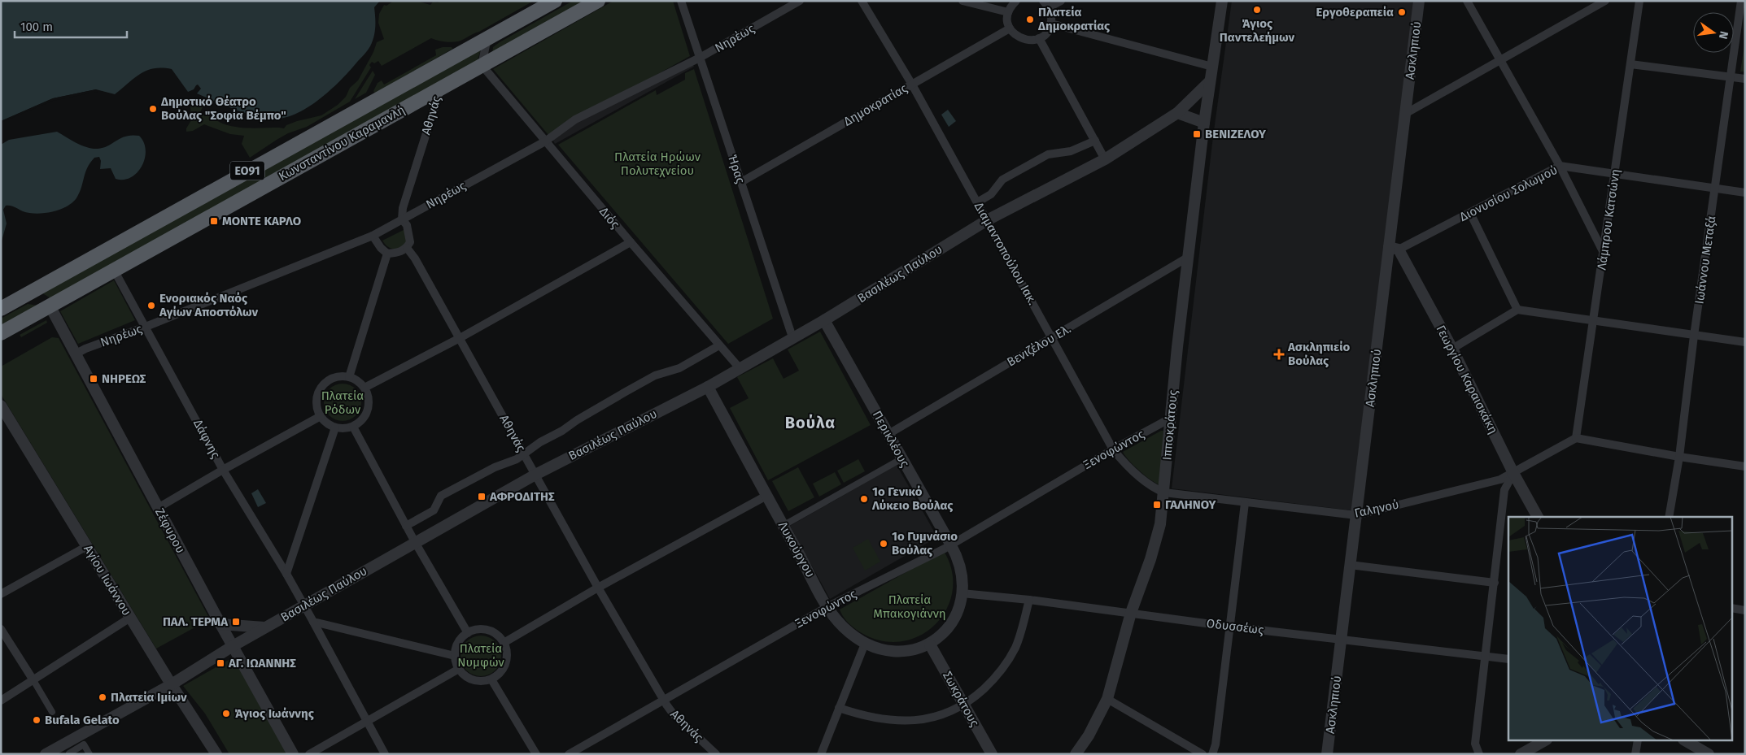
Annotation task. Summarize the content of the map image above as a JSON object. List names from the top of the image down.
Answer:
{
  "streets": {
    "highway": ["Κωνσταντίνου Καραμανλή", "ΕΟ91"],
    "street": [
      "Νηρέως",
      "Ασκληπιού",
      "Δημοκρατίας",
      "Αθηνάς",
      "Ήρας",
      "Διονυσίου Σολωμού",
      "Διός",
      "Λάμπρου Κατσώνη",
      "Διαμαντοπούλου Ιακ.",
      "Ιωάννου Μεταξά",
      "Βασιλέως Παύλου",
      "Βενιζέλου Ελ.",
      "Γεωργίου Καραισκάκη",
      "Ιπποκράτους",
      "Δάφνης",
      "Περικλέους",
      "Ξενοφώντος",
      "Γαληνού",
      "Ζέφυρου",
      "Λυκούργου",
      "Αγίου Ιωάννου",
      "Οδυσσέως",
      "Σωκράτους"
    ]
  },
  "crossings": [
    ["Νηρέως", "Αθηνάς"],
    ["Νηρέως", "Ήρας"],
    ["Νηρέως", "Διός"],
    ["Νηρέως", "Δάφνης"],
    ["Νηρέως", "Ζέφυρου"],
    ["Ασκληπιού", "Διονυσίου Σολωμού"],
    ["Ασκληπιού", "Γεωργίου Καραισκάκη"],
    ["Ασκληπιού", "Γαληνού"],
    ["Ασκληπιού", "Οδυσσέως"],
    ["Δημοκρατίας", "Ήρας"],
    ["Δημοκρατίας", "Διαμαντοπούλου Ιακ."],
    ["Αθηνάς", "Κωνσταντίνου Καραμανλή"],
    ["Αθηνάς", "Βασιλέως Παύλου"],
    ["Αθηνάς", "Ξενοφώντος"],
    ["Κωνσταντίνου Καραμανλή", "Διός"],
    ["Κωνσταντίνου Καραμανλή", "Δάφνης"],
    ["Κωνσταντίνου Καραμανλή", "Ζέφυρου"],
    ["Ήρας", "Βασιλέως Παύλου"],
    ["Διονυσίου Σολωμού", "Λάμπρου Κατσώνη"],
    ["Διονυσίου Σολωμού", "Ιωάννου Μεταξά"],
    ["Διονυσίου Σολωμού", "Γεωργίου Καραισκάκη"],
    ["Διός", "Βασιλέως Παύλου"],
    ["Λάμπρου Κατσώνη", "Γαληνού"],
    ["Διαμαντοπούλου Ιακ.", "Βασιλέως Παύλου"],
    ["Διαμαντοπούλου Ιακ.", "Βενιζέλου Ελ."],
    ["Διαμαντοπούλου Ιακ.", "Ιπποκράτους"],
    ["Διαμαντοπούλου Ιακ.", "Ξενοφώντος"],
    ["Διαμαντοπούλου Ιακ.", "Γαληνού"],
    ["Βασιλέως Παύλου", "Ιπποκράτους"],
    ["Βασιλέως Παύλου", "Δάφνης"],
    ["Βασιλέως Παύλου", "Περικλέους"],
    ["Βασιλέως Παύλου", "Ζέφυρου"],
    ["Βασιλέως Παύλου", "Λυκούργου"],
    ["Βασιλέως Παύλου", "Αγίου Ιωάννου"],
    ["Βενιζέλου Ελ.", "Ιπποκράτους"],
    ["Βενιζέλου Ελ.", "Περικλέους"],
    ["Γεωργίου Καραισκάκη", "Γαληνού"],
    ["Ιπποκράτους", "Ξενοφώντος"],
    ["Ιπποκράτους", "Γαληνού"],
    ["Ιπποκράτους", "Οδυσσέως"],
    ["Περικλέους", "Ξενοφώντος"],
    ["Περικλέους", "Λυκούργου"],
    ["Περικλέους", "Οδυσσέως"],
    ["Περικλέους", "Σωκράτους"],
    ["Ξενοφώντος", "Λυκούργου"],
    ["Λυκούργου", "Σωκράτους"]
  ],
  "districts": ["Βούλα"],
  "parks": [
    "Πλατεία Ηρώων Πολυτεχνείου",
    "Πλατεία Ρόδων",
    "Πλατεία Μπακογιάννη",
    "Πλατεία Νυμφών"
  ],
  "places": {
    "other": [
      "Άγιος Παντελεήμων",
      "Εργοθεραπεία",
      "Πλατεία Δημοκρατίας",
      "Δημοτικό Θέατρο Βούλας \"Σοφία Βέμπο\"",
      "Ενοριακός Ναός Αγίων Αποστόλων",
      "1ο Γενικό Λύκειο Βούλας",
      "1ο Γυμνάσιο Βούλας",
      "Πλατεία Ιμίων",
      "Άγιος Ιωάννης",
      "Bufala Gelato"
    ],
    "transit": [
      "ΒΕΝΙΖΕΛΟΥ",
      "ΜΟΝΤΕ ΚΑΡΛΟ",
      "ΝΗΡΕΩΣ",
      "ΑΦΡΟΔΙΤΗΣ",
      "ΓΑΛΗΝΟΥ",
      "ΠΑΛ. ΤΕΡΜΑ",
      "ΑΓ. ΙΩΑΝΝΗΣ"
    ],
    "health": ["Ασκληπιείο Βούλας"]
  },
  "scale_bar": "100 m",
  "north": "right"
}
